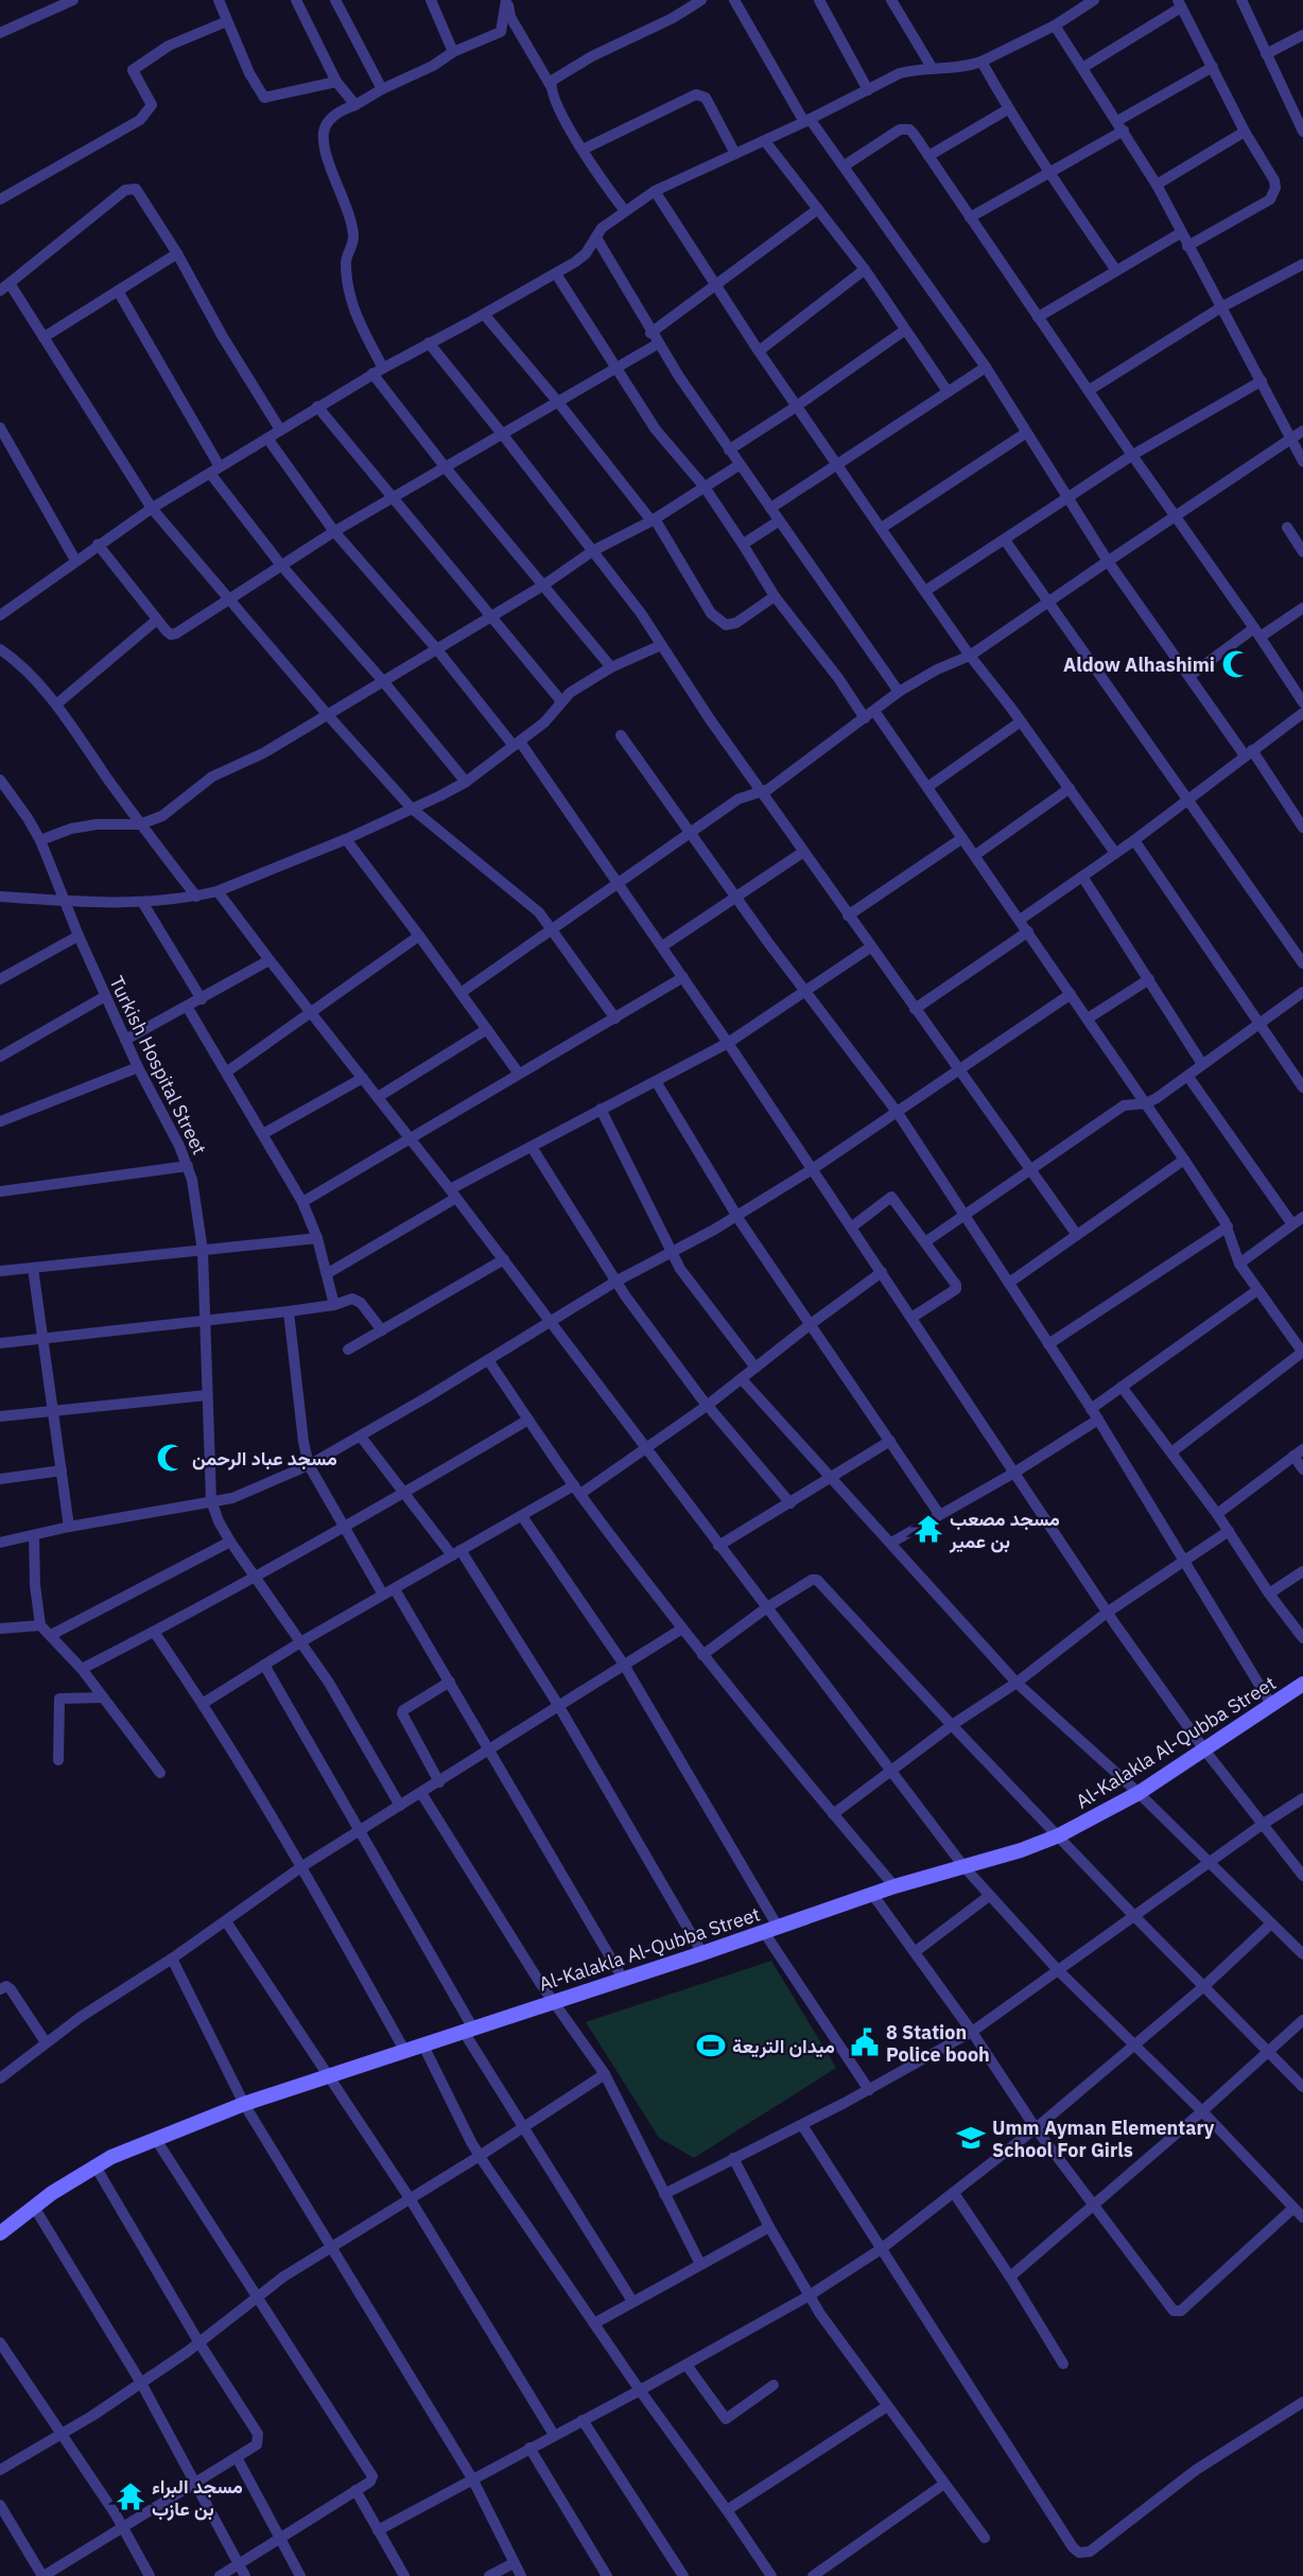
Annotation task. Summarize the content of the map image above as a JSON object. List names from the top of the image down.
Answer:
{
  "streets": {
    "street": ["Turkish Hospital Street", "Al-Kalakla Al-Qubba Street"]
  },
  "places": {
    "mosque": ["Aldow Alhashimi", "مسجد عباد الرحمن"],
    "temple": ["مسجد مصعب بن عمير", "مسجد البراء بن عازب"],
    "public building": ["8 Station Police booh"],
    "sports": ["ميدان التريعة"],
    "school or university": ["Umm Ayman Elementary School For Girls"]
  }
}
